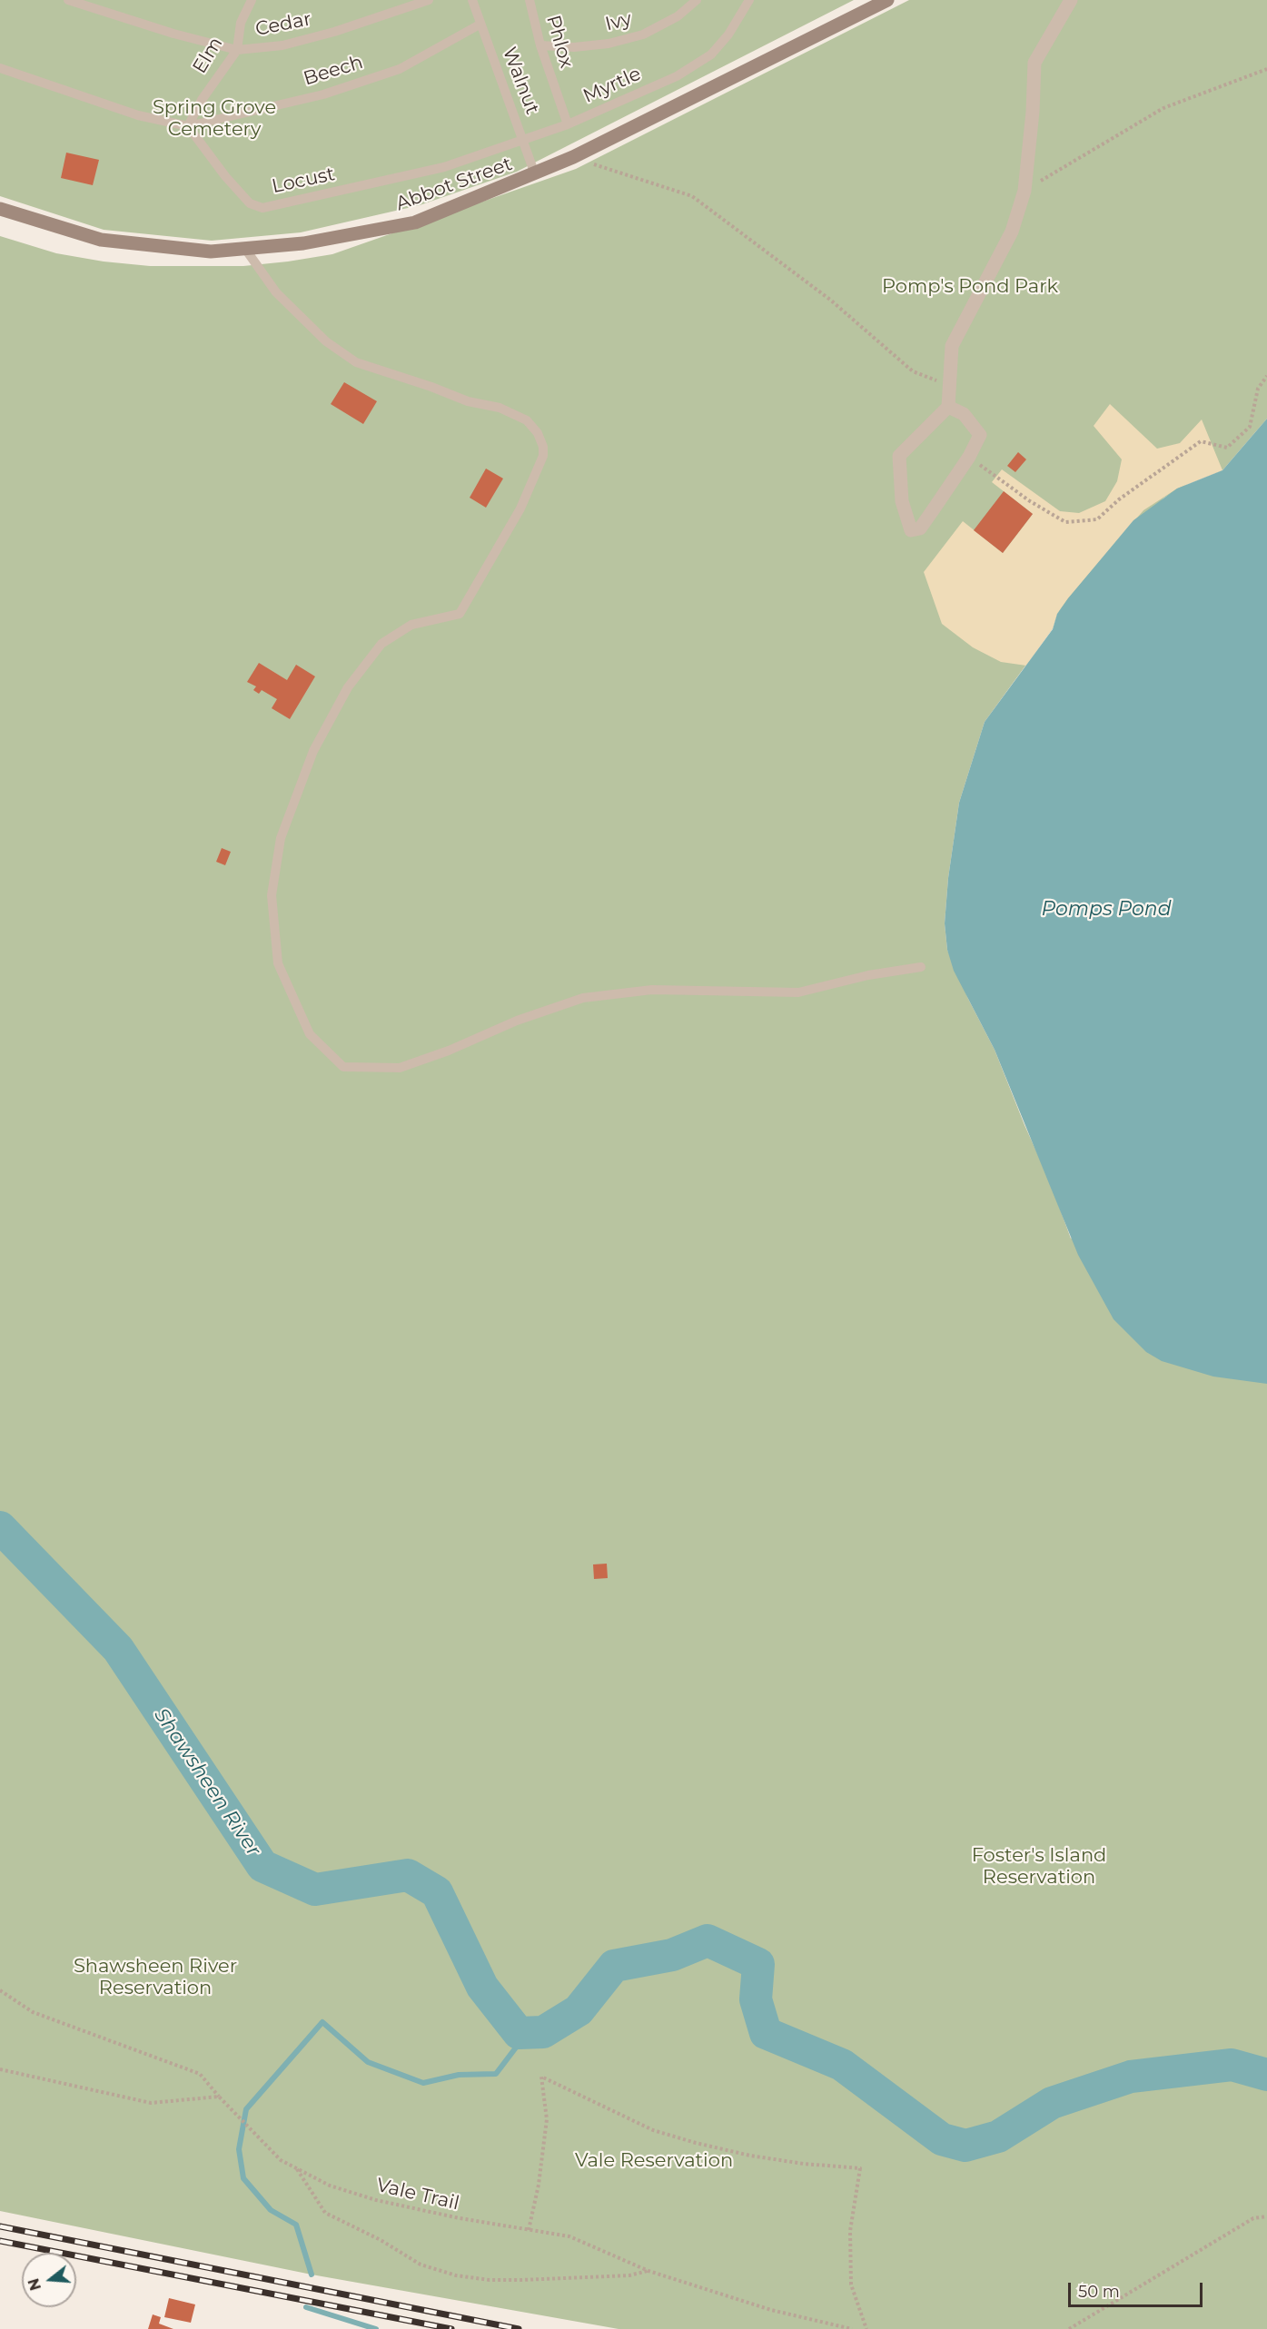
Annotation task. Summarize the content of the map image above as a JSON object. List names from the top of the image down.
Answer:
{
  "streets": {
    "street": ["Abbot Street"],
    "lane": [
      "Ivy",
      "Cedar",
      "Phlox",
      "Elm",
      "Beech",
      "Walnut",
      "Myrtle",
      "Locust"
    ],
    "path": ["Vale Trail"]
  },
  "crossings": [
    ["Ivy", "Phlox"],
    ["Cedar", "Elm"],
    ["Phlox", "Myrtle"],
    ["Elm", "Beech"],
    ["Elm", "Locust"],
    ["Beech", "Walnut"],
    ["Beech", "Locust"],
    ["Walnut", "Myrtle"],
    ["Walnut", "Locust"],
    ["Walnut", "Abbot Street"],
    ["Myrtle", "Locust"]
  ],
  "water": ["Pomps Pond", "Shawsheen River"],
  "parks": [
    "Spring Grove Cemetery",
    "Pomp's Pond Park",
    "Foster's Island Reservation",
    "Shawsheen River Reservation",
    "Vale Reservation"
  ],
  "scale_bar": "50 m",
  "north": "left"
}
